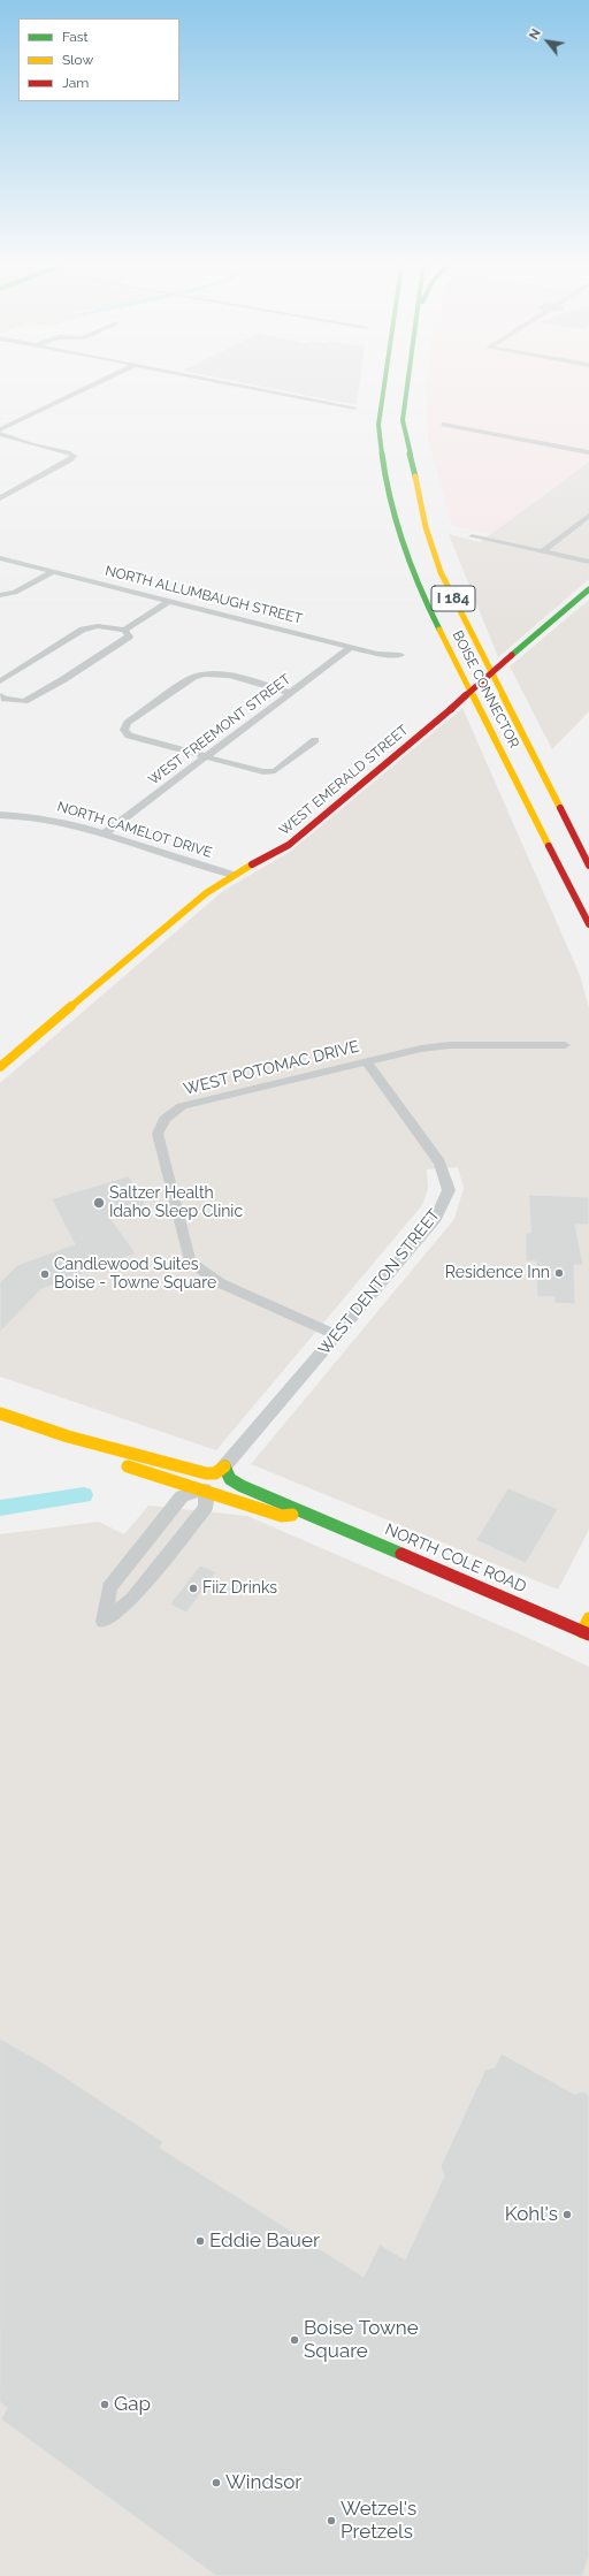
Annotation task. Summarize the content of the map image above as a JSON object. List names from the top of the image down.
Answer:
{
  "streets": {
    "main road": [
      "I 184",
      "BOISE CONNECTOR",
      "WEST EMERALD STREET",
      "NORTH COLE ROAD"
    ],
    "street": [
      "NORTH ALLUMBAUGH STREET",
      "WEST FREEMONT STREET",
      "NORTH CAMELOT DRIVE",
      "WEST POTOMAC DRIVE",
      "WEST DENTON STREET"
    ]
  },
  "crossings": [
    ["NORTH ALLUMBAUGH STREET", "WEST FREEMONT STREET"],
    ["WEST FREEMONT STREET", "NORTH CAMELOT DRIVE"],
    ["WEST EMERALD STREET", "NORTH CAMELOT DRIVE"],
    ["WEST POTOMAC DRIVE", "WEST DENTON STREET"]
  ],
  "places": [
    "Saltzer Health Idaho Sleep Clinic",
    "Residence Inn",
    "Candlewood Suites Boise - Towne Square",
    "Fiiz Drinks",
    "Kohl's",
    "Eddie Bauer",
    "Boise Towne Square",
    "Gap",
    "Windsor",
    "Wetzel's Pretzels"
  ],
  "legend": ["Fast", "Slow", "Jam"],
  "north": "top left"
}
